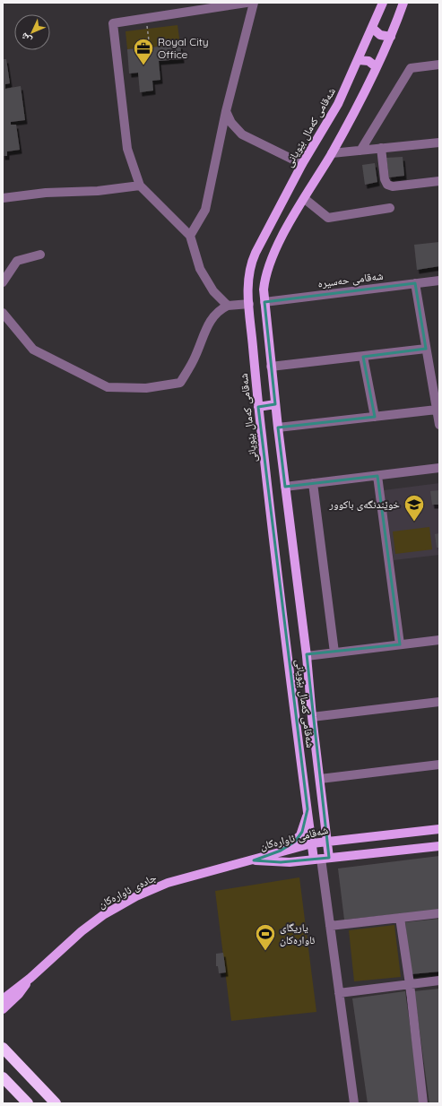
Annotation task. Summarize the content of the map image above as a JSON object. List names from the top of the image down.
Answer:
{
  "streets": {
    "main road": ["شەقامی کەمال بێویانی", "شەقامی ئاوارەکان", "جادەی ئاوارەکان"],
    "street": ["شەقامی حەسیرە"]
  },
  "crossings": [
    ["شەقامی کەمال بێویانی", "شەقامی حەسیرە"],
    ["شەقامی کەمال بێویانی", "شەقامی ئاوارەکان"],
    ["شەقامی ئاوارەکان", "جادەی ئاوارەکان"]
  ],
  "places": {
    "office": ["Royal City Office"],
    "school or university": ["خوێندنگەی باکوور"],
    "sports": ["یاریگای ئاوارەکان"]
  },
  "north": "bottom left"
}
